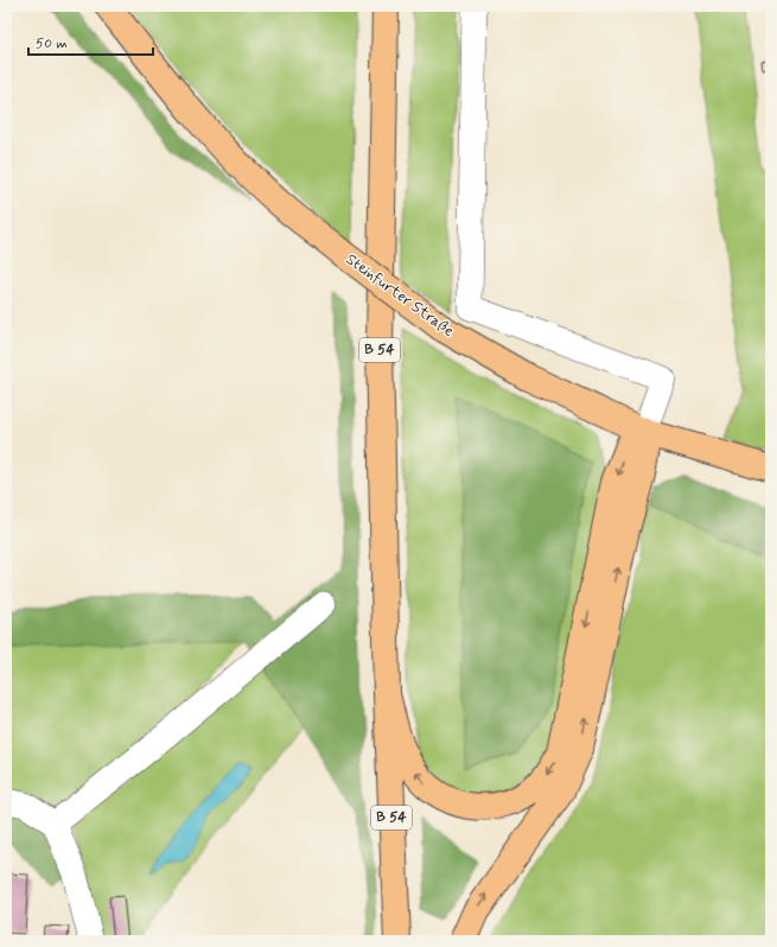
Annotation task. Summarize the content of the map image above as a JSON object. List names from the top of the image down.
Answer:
{
  "streets": {
    "main road": ["Steinfurter Straße", "B 54"]
  },
  "scale_bar": "50 m"
}
